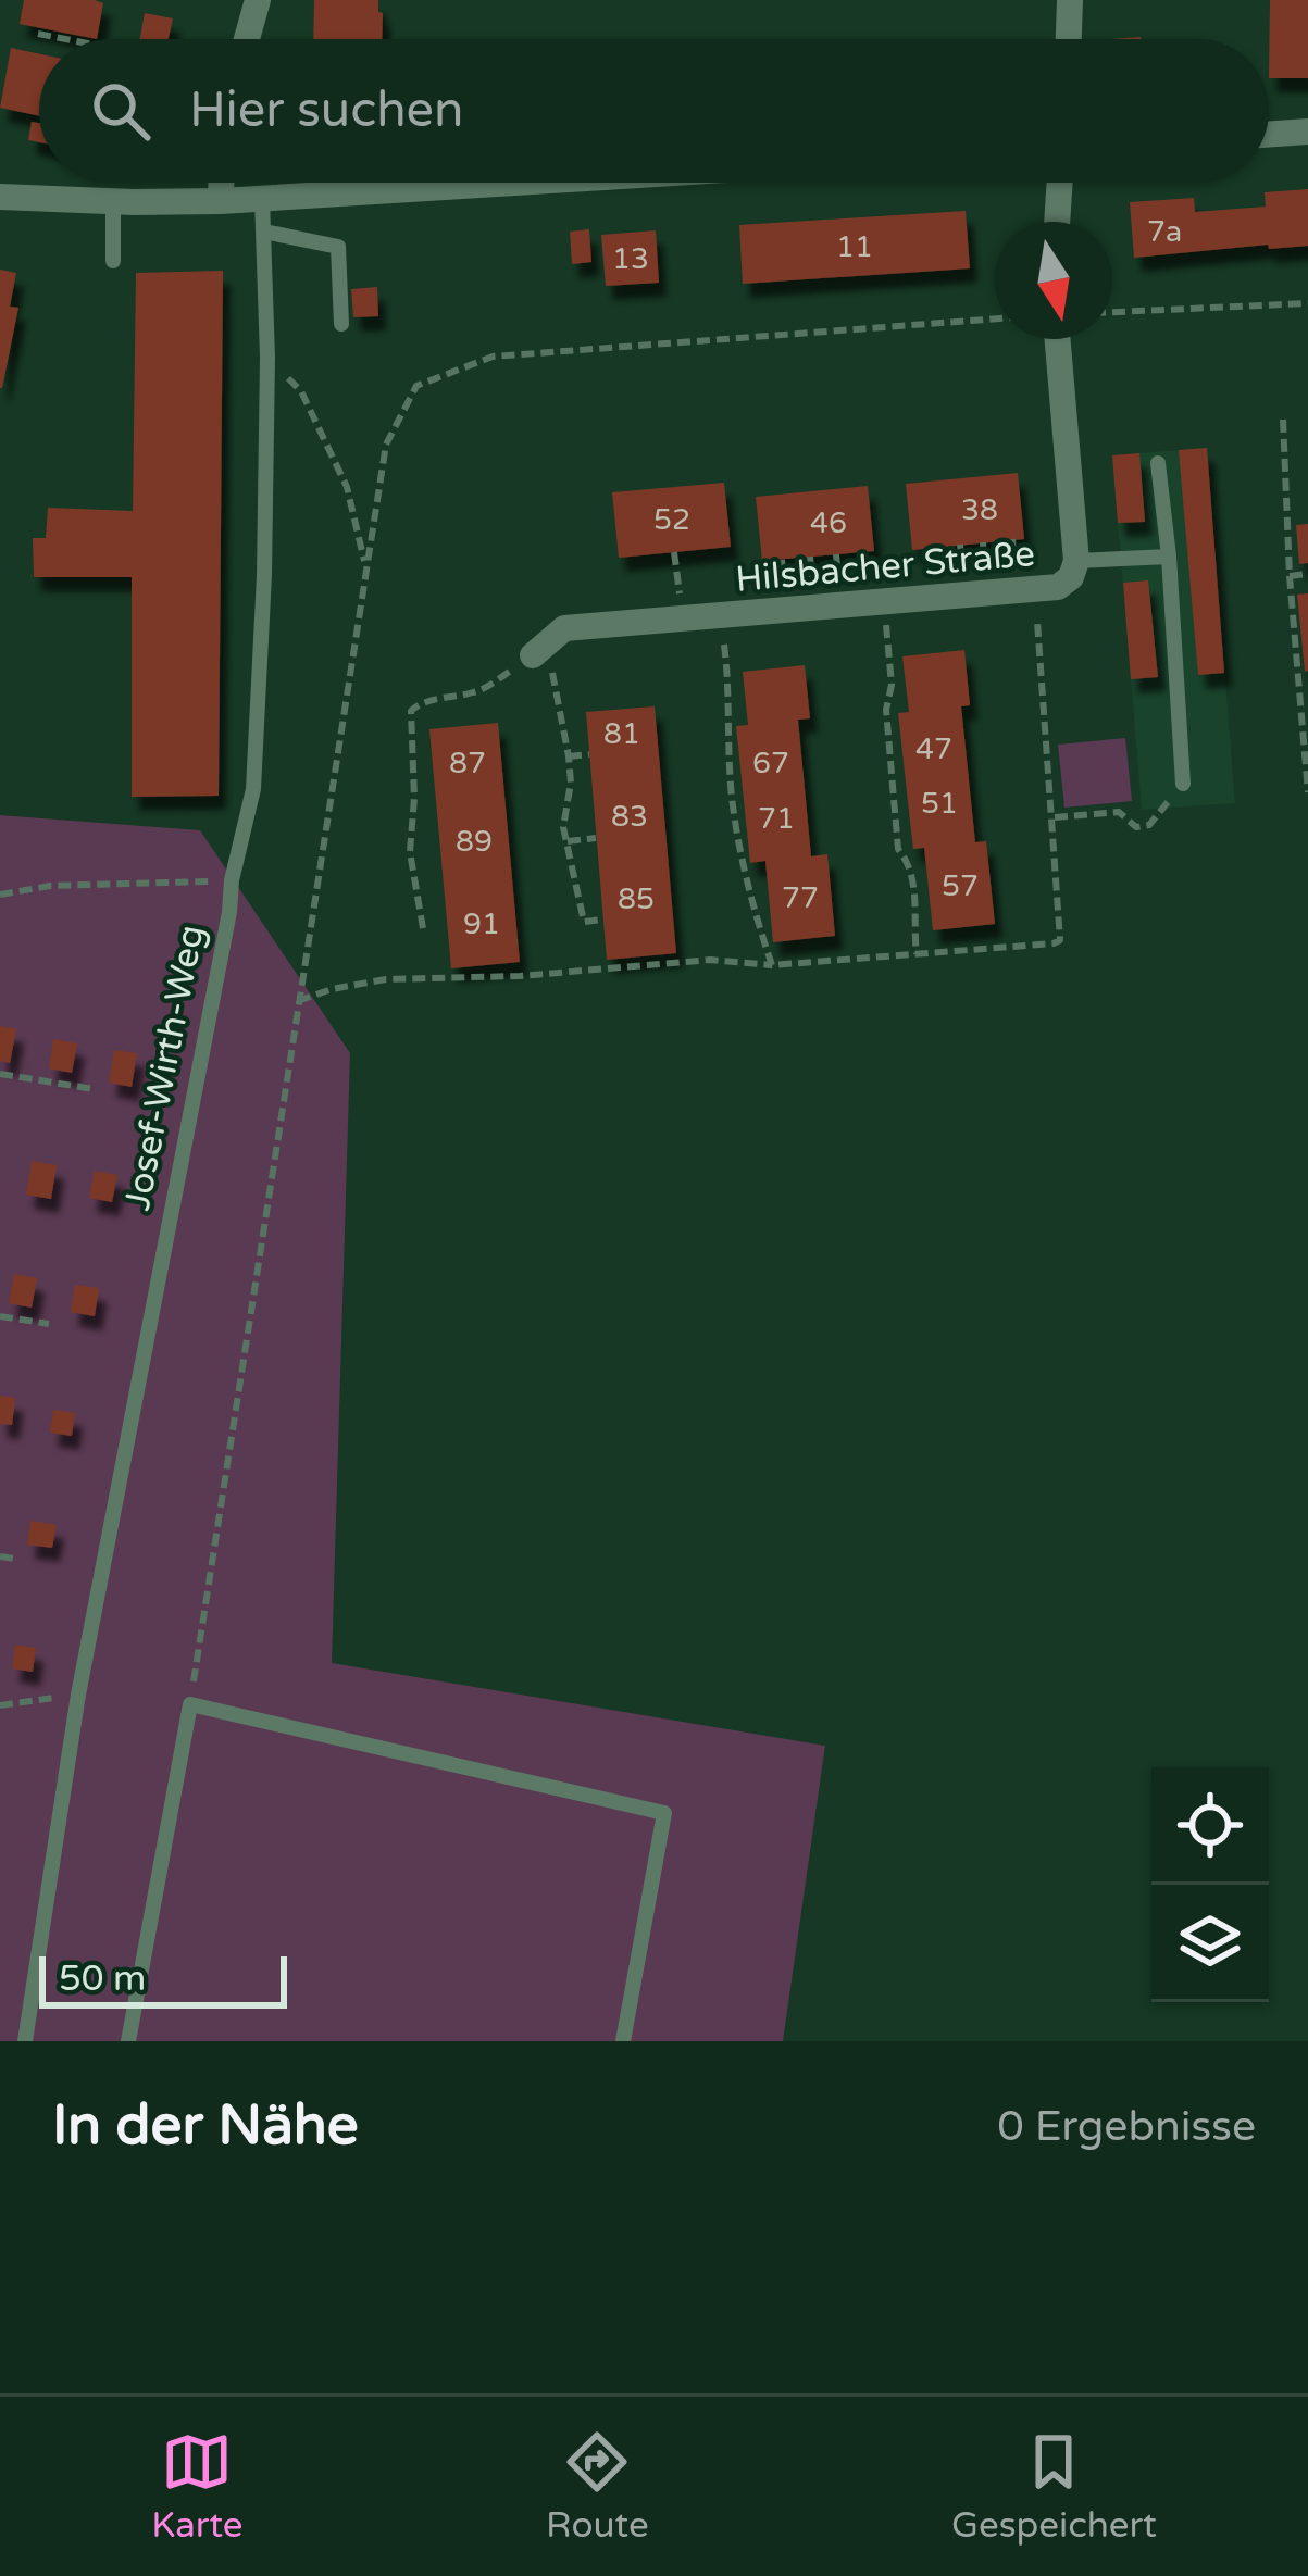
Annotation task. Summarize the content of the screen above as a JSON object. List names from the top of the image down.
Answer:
{
  "streets": {
    "street": ["Hilsbacher Straße"],
    "lane": ["Josef-Wirth-Weg"]
  },
  "house_numbers": [
    "7a",
    "11",
    "13",
    "38",
    "52",
    "46",
    "81",
    "47",
    "87",
    "67",
    "51",
    "83",
    "71",
    "89",
    "57",
    "77",
    "85",
    "91"
  ],
  "scale_bar": "50 m",
  "north": "bottom",
  "page": {
    "search": "Hier suchen",
    "scale": "50 m",
    "heading": ["In der Nähe", "0 Ergebnisse"],
    "nav": ["Karte", "Route", "Gespeichert"]
  }
}
